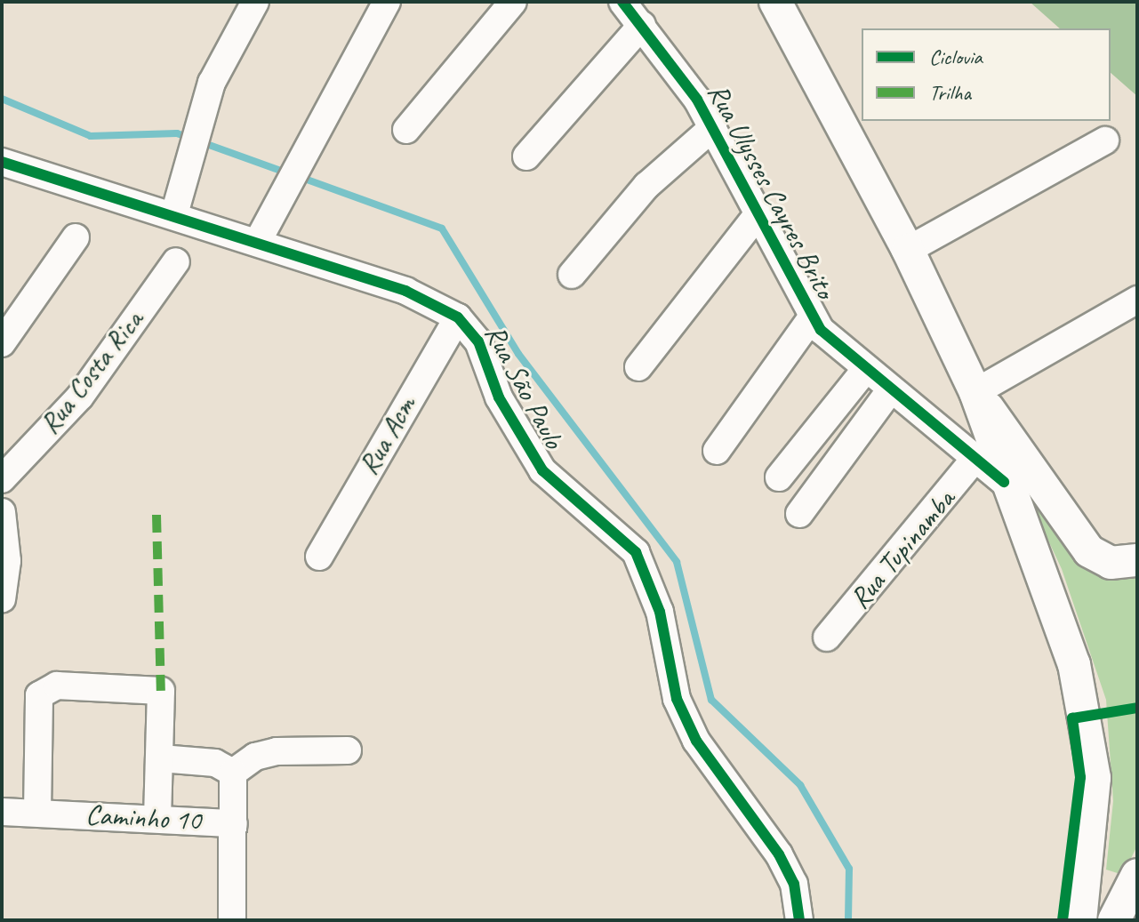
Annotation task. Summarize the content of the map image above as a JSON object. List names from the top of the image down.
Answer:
{
  "streets": {
    "street": [
      "Rua Ulysses Cayres Brito",
      "Rua Costa Rica",
      "Rua São Paulo",
      "Rua Acm",
      "Rua Tupinamba",
      "Caminho 10"
    ]
  },
  "crossings": [
    ["Rua São Paulo", "Rua Acm"]
  ],
  "legend": ["Ciclovia", "Trilha"]
}
